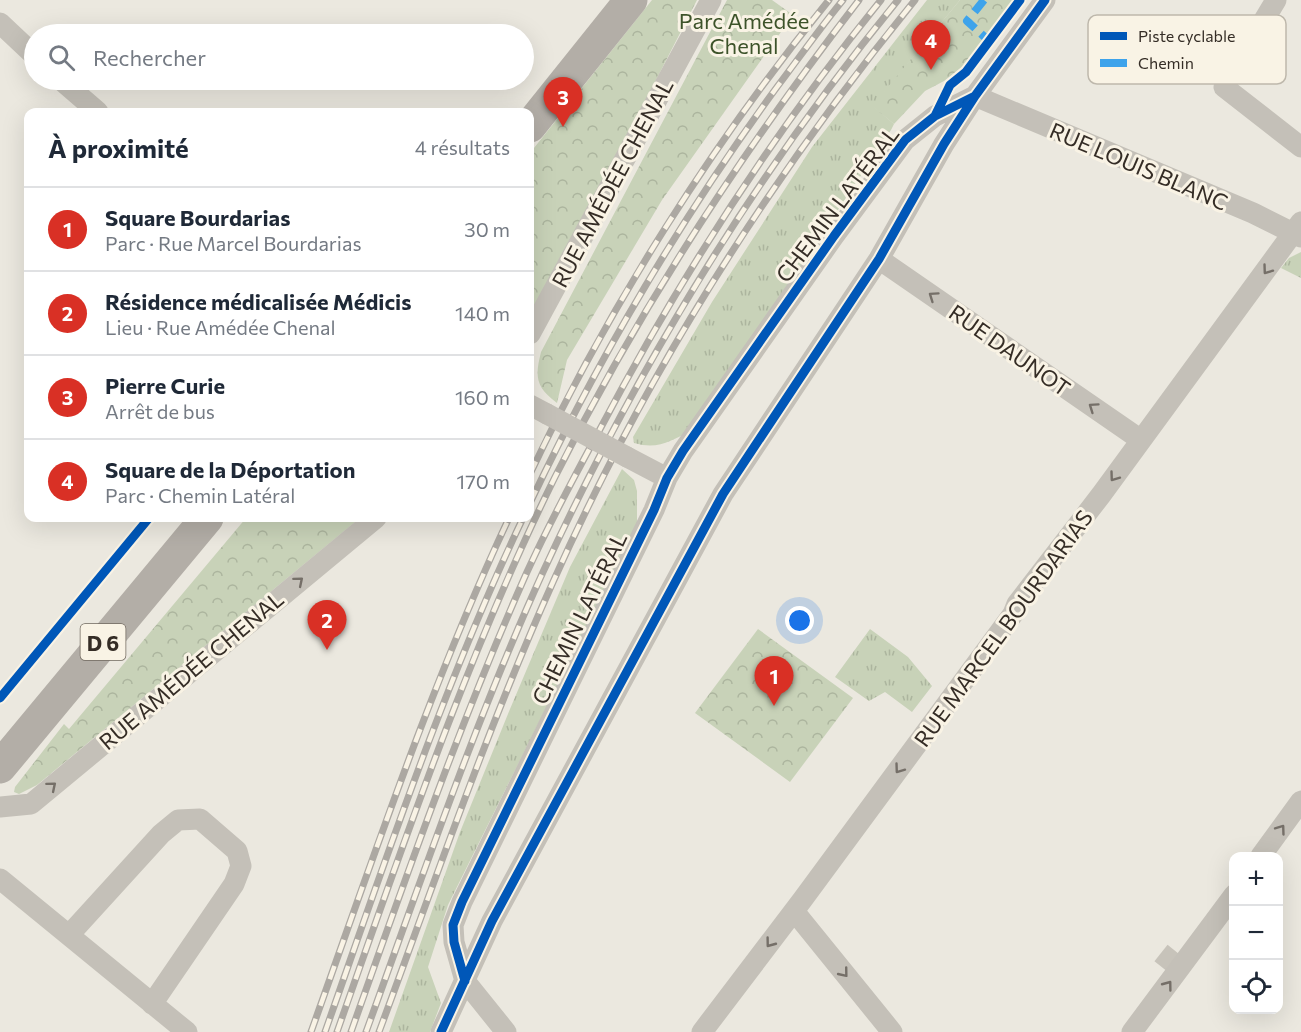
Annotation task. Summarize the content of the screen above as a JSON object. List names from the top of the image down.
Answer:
{
  "streets": {
    "main road": ["D 6"],
    "street": [
      "RUE LOUIS BLANC",
      "RUE AMÉDÉE CHENAL",
      "CHEMIN LATÉRAL",
      "RUE DAUNOT",
      "RUE MARCEL BOURDARIAS"
    ]
  },
  "crossings": [
    ["RUE LOUIS BLANC", "CHEMIN LATÉRAL"],
    ["RUE LOUIS BLANC", "RUE MARCEL BOURDARIAS"],
    ["RUE DAUNOT", "RUE MARCEL BOURDARIAS"]
  ],
  "one_way": ["RUE AMÉDÉE CHENAL", "RUE DAUNOT", "RUE MARCEL BOURDARIAS"],
  "parks": ["Parc Amédée Chenal"],
  "legend": ["Piste cyclable", "Chemin"],
  "page": {
    "pins": [
      "4",
      "3",
      "2",
      "1"
    ],
    "search": "Rechercher",
    "heading": ["À proximité", "4 résultats"],
    "list": [
      {
        "mark": "1",
        "name": "Square Bourdarias",
        "note": "Parc · Rue Marcel Bourdarias",
        "value": "30 m"
      },
      {
        "mark": "2",
        "name": "Résidence médicalisée Médicis",
        "note": "Lieu · Rue Amédée Chenal",
        "value": "140 m"
      },
      {
        "mark": "3",
        "name": "Pierre Curie",
        "note": "Arrêt de bus",
        "value": "160 m"
      },
      {
        "mark": "4",
        "name": "Square de la Déportation",
        "note": "Parc · Chemin Latéral",
        "value": "170 m"
      }
    ],
    "map_buttons": ["+", "−"]
  }
}
